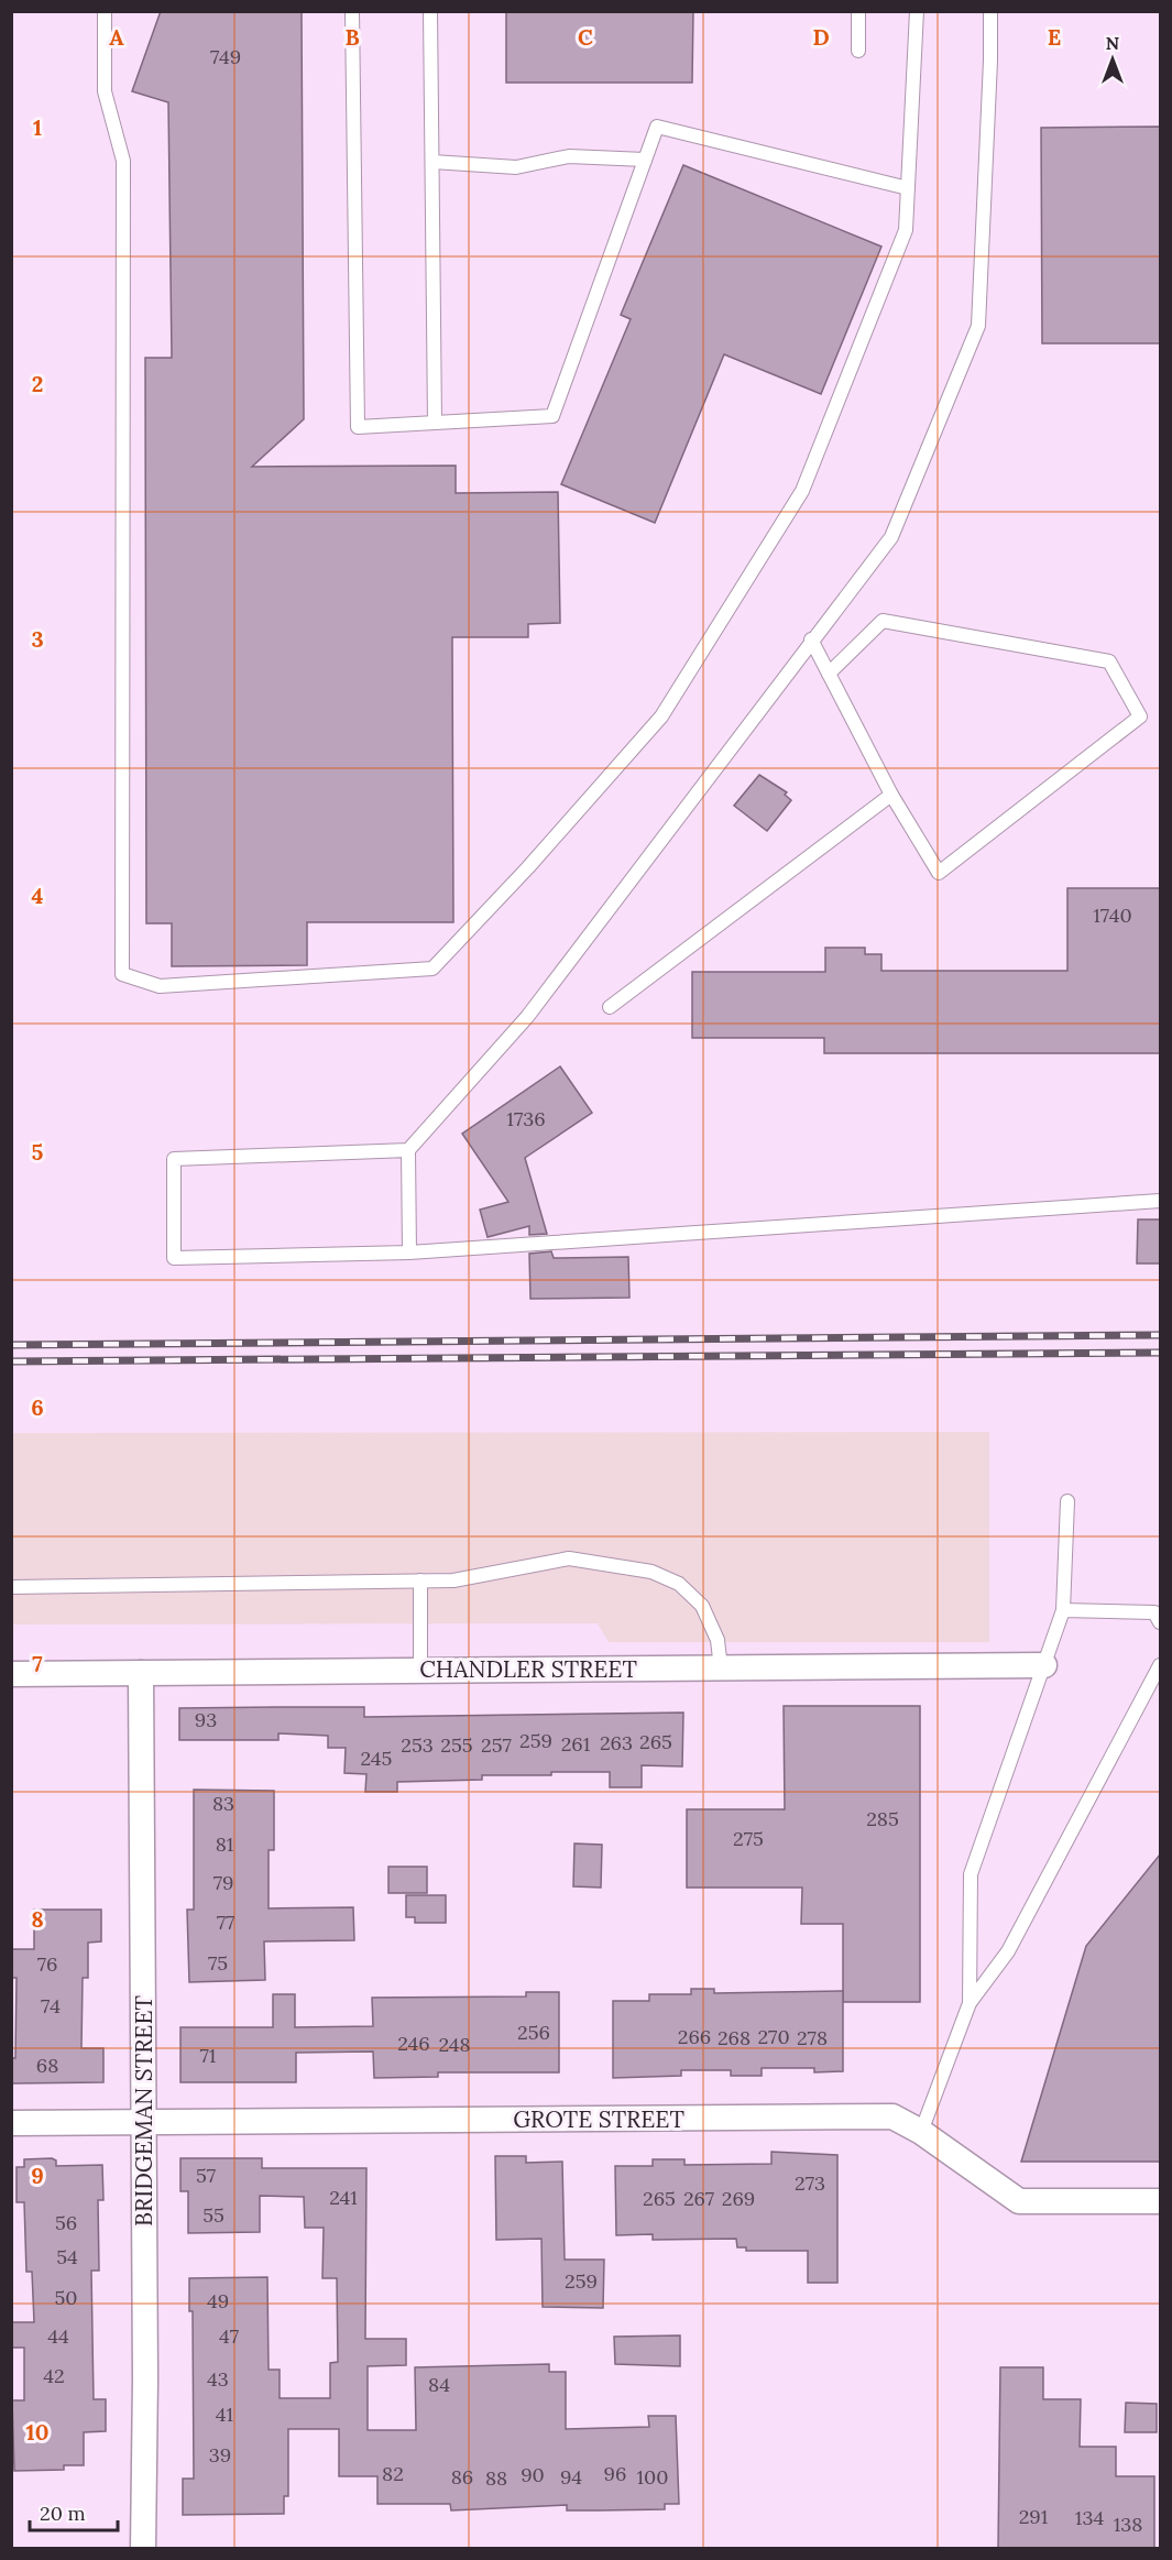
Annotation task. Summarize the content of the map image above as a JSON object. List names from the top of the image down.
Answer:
{
  "streets": {
    "street": ["CHANDLER STREET", "BRIDGEMAN STREET", "GROTE STREET"]
  },
  "crossings": [
    ["CHANDLER STREET", "BRIDGEMAN STREET"],
    ["BRIDGEMAN STREET", "GROTE STREET"]
  ],
  "house_numbers": [
    "749",
    "1740",
    "1736",
    "93",
    "259",
    "265",
    "263",
    "261",
    "253",
    "255",
    "257",
    "245",
    "83",
    "285",
    "275",
    "81",
    "79",
    "77",
    "75",
    "76",
    "74",
    "256",
    "266",
    "270",
    "268",
    "278",
    "246",
    "248",
    "71",
    "68",
    "57",
    "273",
    "241",
    "265",
    "267",
    "269",
    "55",
    "56",
    "54",
    "259",
    "50",
    "49",
    "44",
    "47",
    "42",
    "43",
    "84",
    "41",
    "39",
    "82",
    "96",
    "90",
    "86",
    "94",
    "100",
    "88",
    "291",
    "134",
    "138"
  ],
  "scale_bar": "20 m",
  "north": "top",
  "grid": {
    "columns": [
      "A",
      "B",
      "C",
      "D",
      "E"
    ],
    "rows": [
      "1",
      "2",
      "3",
      "4",
      "5",
      "6",
      "7",
      "8",
      "9",
      "10"
    ]
  }
}
